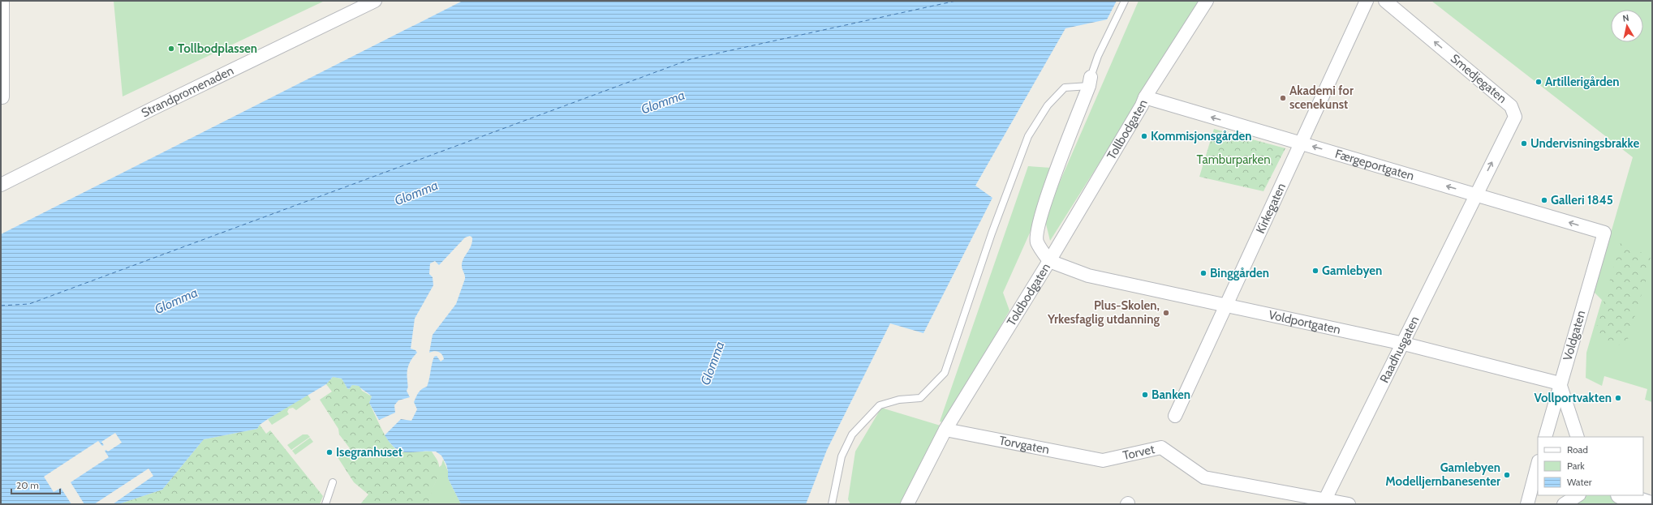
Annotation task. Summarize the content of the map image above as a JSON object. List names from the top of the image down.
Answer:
{
  "streets": {
    "street": [
      "Smedjegaten",
      "Strandpromenaden",
      "Tollbodgaten",
      "Færgeportgaten",
      "Kirkegaten",
      "Toldbodgaten",
      "Voldportgaten",
      "Voldgaten",
      "Raadhusgaten",
      "Torvgaten",
      "Torvet"
    ]
  },
  "crossings": [
    ["Smedjegaten", "Færgeportgaten"],
    ["Smedjegaten", "Raadhusgaten"],
    ["Tollbodgaten", "Færgeportgaten"],
    ["Tollbodgaten", "Toldbodgaten"],
    ["Tollbodgaten", "Voldportgaten"],
    ["Færgeportgaten", "Kirkegaten"],
    ["Færgeportgaten", "Voldgaten"],
    ["Færgeportgaten", "Raadhusgaten"],
    ["Kirkegaten", "Voldportgaten"],
    ["Toldbodgaten", "Voldportgaten"],
    ["Toldbodgaten", "Torvgaten"],
    ["Voldportgaten", "Voldgaten"],
    ["Voldportgaten", "Raadhusgaten"],
    ["Raadhusgaten", "Torvet"],
    ["Torvgaten", "Torvet"]
  ],
  "one_way": ["Smedjegaten", "Færgeportgaten"],
  "water": ["Glomma"],
  "parks": ["Tamburparken"],
  "places": [
    "Tollbodplassen",
    "Artillerigården",
    "Akademi for scenekunst",
    "Kommisjonsgården",
    "Undervisningsbrakke",
    "Galleri 1845",
    "Gamlebyen",
    "Binggården",
    "Plus-Skolen, Yrkesfaglig utdanning",
    "Banken",
    "Vollportvakten",
    "Isegranhuset",
    "Gamlebyen Modelljernbanesenter"
  ],
  "legend": ["Road", "Park", "Water"],
  "scale_bar": "20 m",
  "north": "top"
}
